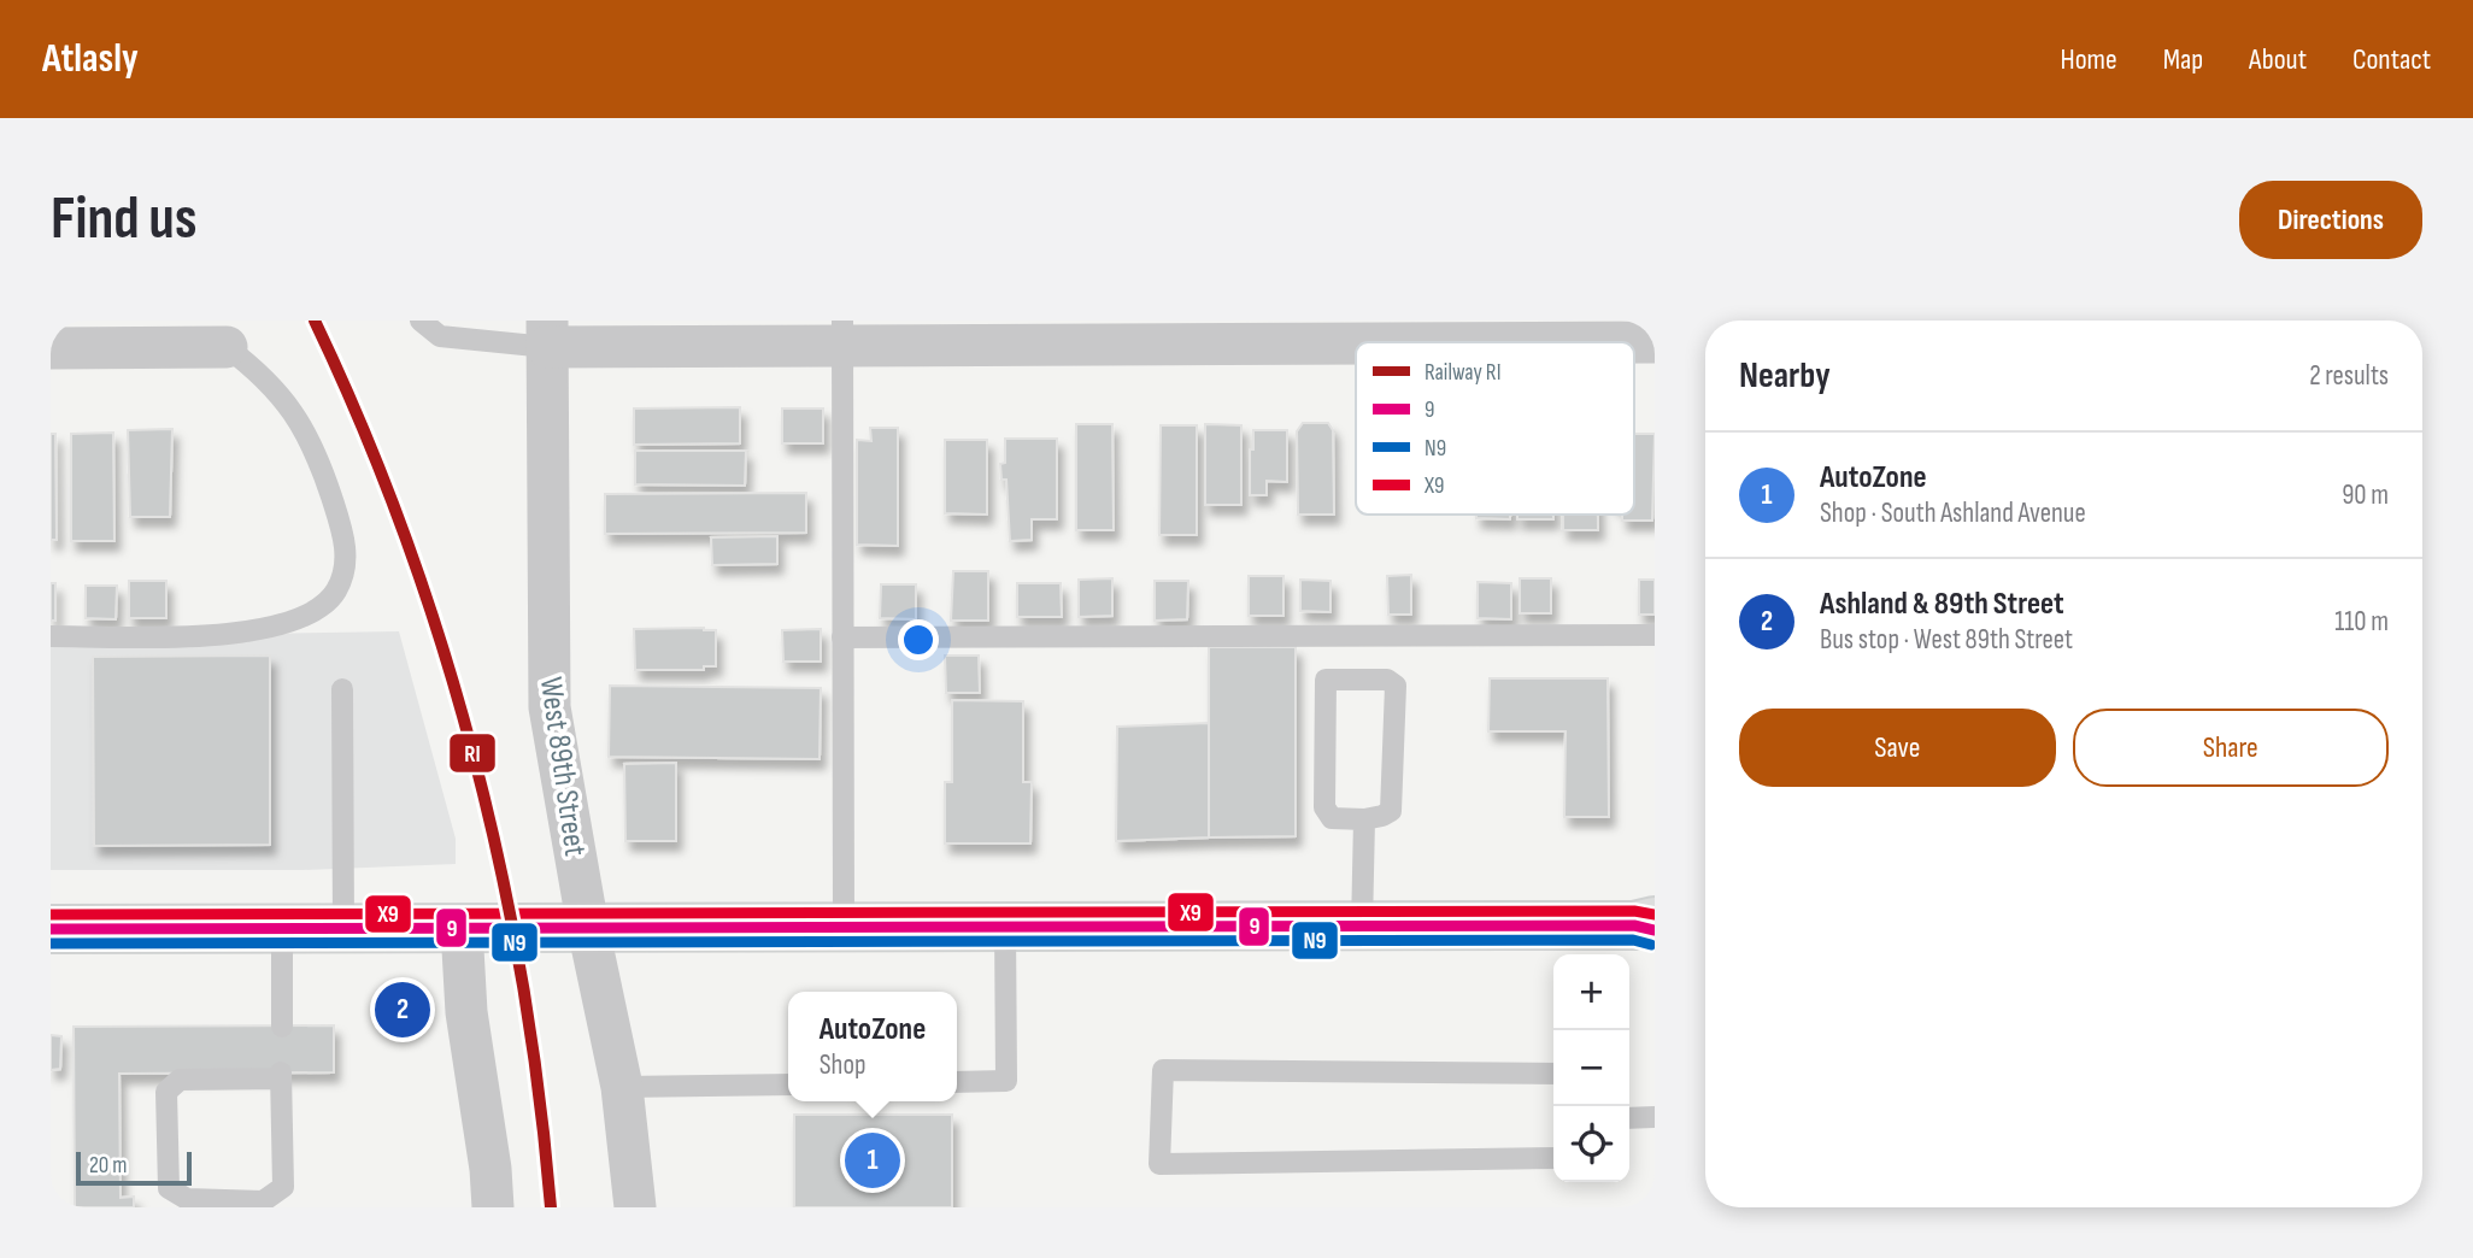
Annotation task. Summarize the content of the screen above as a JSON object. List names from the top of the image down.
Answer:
{
  "streets": {
    "street": ["West 89th Street"]
  },
  "lines": [
    "rail line RI",
    "transit line X9",
    "transit line 9",
    "transit line N9"
  ],
  "legend": [
    "Railway RI",
    "9",
    "N9",
    "X9"
  ],
  "scale_bar": "20 m",
  "page": {
    "header": "Atlasly",
    "nav": [
      "Home",
      "Map",
      "About",
      "Contact"
    ],
    "buttons": [
      "Directions",
      ["Save", "Share"]
    ],
    "title": "Find us",
    "heading": ["Nearby", "2 results"],
    "list": [
      {
        "mark": "1",
        "name": "AutoZone",
        "note": "Shop · South Ashland Avenue",
        "value": "90 m"
      },
      {
        "mark": "2",
        "name": "Ashland & 89th Street",
        "note": "Bus stop · West 89th Street",
        "value": "110 m"
      }
    ],
    "map_buttons": ["+", "−"],
    "pins": ["2", "1"],
    "popup": ["AutoZone", "Shop"],
    "scale": "20 m"
  }
}
